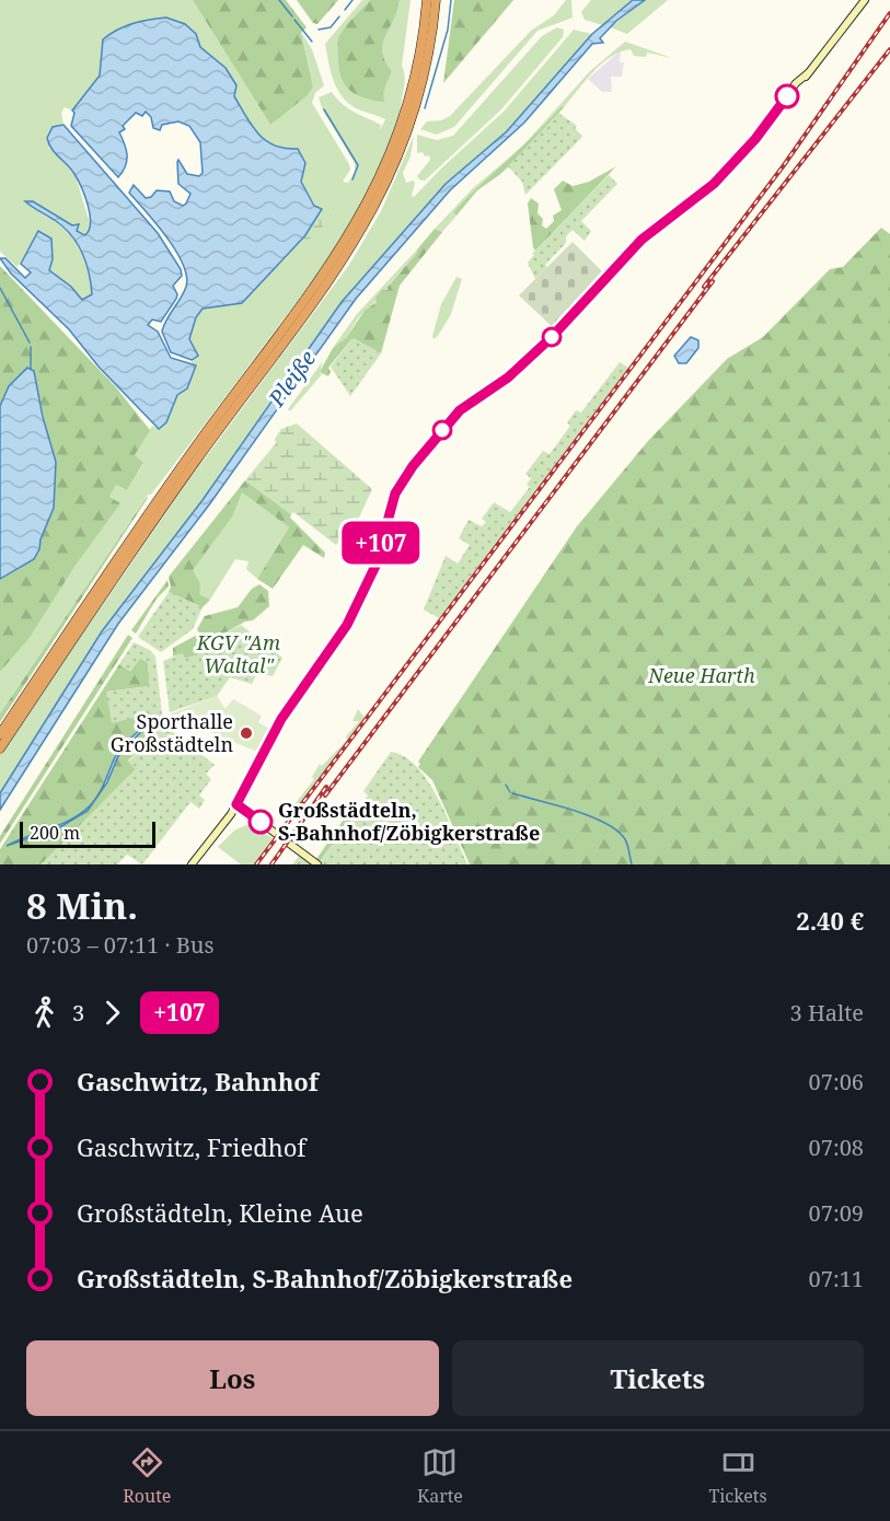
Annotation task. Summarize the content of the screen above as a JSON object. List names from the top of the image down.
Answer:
{
  "water": ["Pleiße"],
  "parks": ["KGV \"Am Waltal\"", "Neue Harth"],
  "places": ["Sporthalle Großstädteln", "Großstädteln, S-Bahnhof/Zöbigkerstraße"],
  "lines": ["bus line +107"],
  "scale_bar": "200 m",
  "page": {
    "on_map": "+107",
    "scale": "200 m",
    "heading": ["8 Min.", "07:03 – 07:11 · Bus", "2.40 €"],
    "legs": ["3", "+107", "3 Halte"],
    "list": [
      {
        "name": "Gaschwitz, Bahnhof",
        "value": "07:06"
      },
      {
        "name": "Gaschwitz, Friedhof",
        "value": "07:08"
      },
      {
        "name": "Großstädteln, Kleine Aue",
        "value": "07:09"
      },
      {
        "name": "Großstädteln, S-Bahnhof/Zöbigkerstraße",
        "value": "07:11"
      }
    ],
    "buttons": ["Los", "Tickets"],
    "tabs": ["Route", "Karte", "Tickets"]
  }
}
